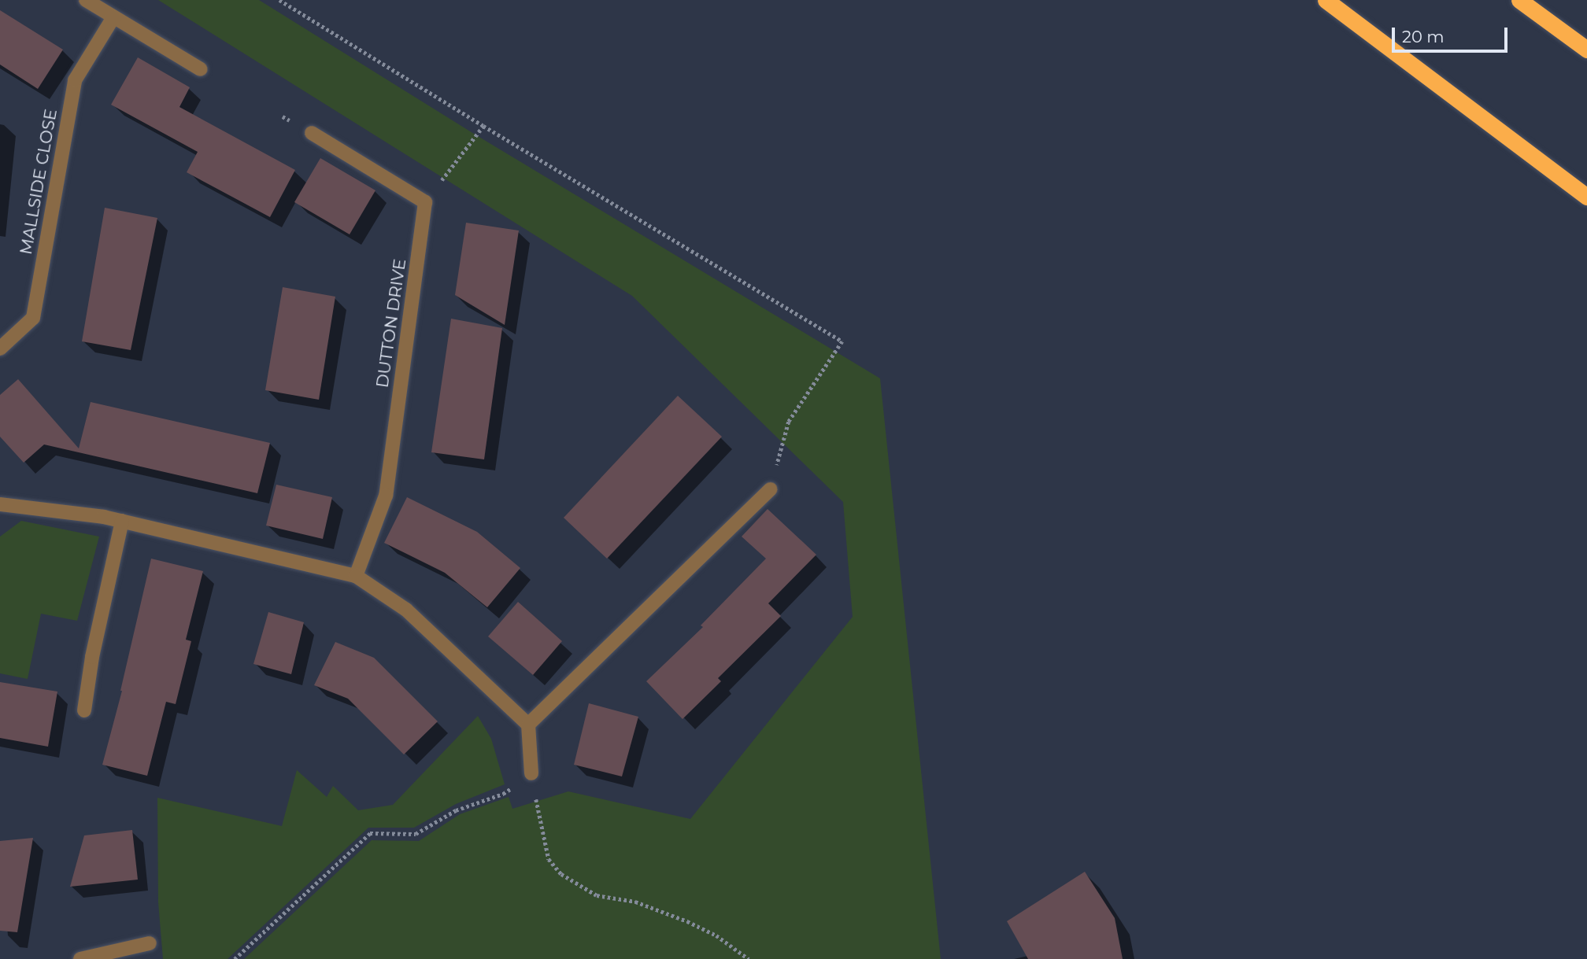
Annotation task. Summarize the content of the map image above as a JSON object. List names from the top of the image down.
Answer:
{
  "streets": {
    "street": ["MALLSIDE CLOSE", "DUTTON DRIVE"]
  },
  "scale_bar": "20 m"
}
